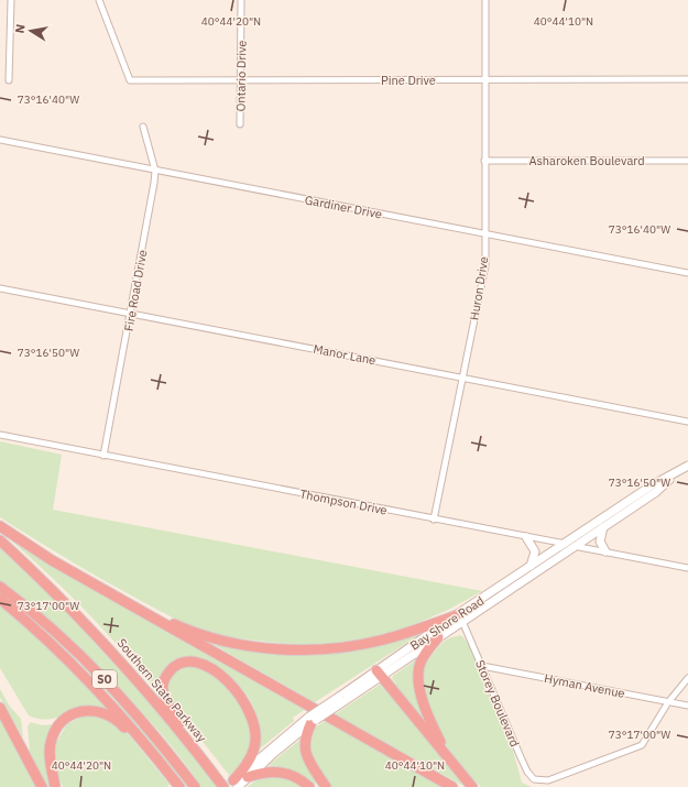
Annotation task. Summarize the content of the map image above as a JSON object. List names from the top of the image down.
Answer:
{
  "streets": {
    "highway": ["SO", "Southern State Parkway"],
    "main road": ["Bay Shore Road"],
    "street": [
      "Ontario Drive",
      "Pine Drive",
      "Asharoken Boulevard",
      "Gardiner Drive",
      "Huron Drive",
      "Fire Road Drive",
      "Manor Lane",
      "Thompson Drive",
      "Hyman Avenue",
      "Storey Boulevard"
    ]
  },
  "crossings": [
    ["Ontario Drive", "Pine Drive"],
    ["Pine Drive", "Huron Drive"],
    ["Asharoken Boulevard", "Huron Drive"],
    ["Gardiner Drive", "Huron Drive"],
    ["Gardiner Drive", "Fire Road Drive"],
    ["Huron Drive", "Manor Lane"],
    ["Huron Drive", "Thompson Drive"],
    ["Fire Road Drive", "Manor Lane"],
    ["Fire Road Drive", "Thompson Drive"],
    ["Thompson Drive", "Bay Shore Road"],
    ["Bay Shore Road", "Storey Boulevard"],
    ["Hyman Avenue", "Storey Boulevard"]
  ],
  "north": "left",
  "coordinates": [
    "40°44'20\"N",
    "40°44'10\"N",
    "73°16'40\"W",
    "73°16'50\"W",
    "73°17'00\"W"
  ]
}
